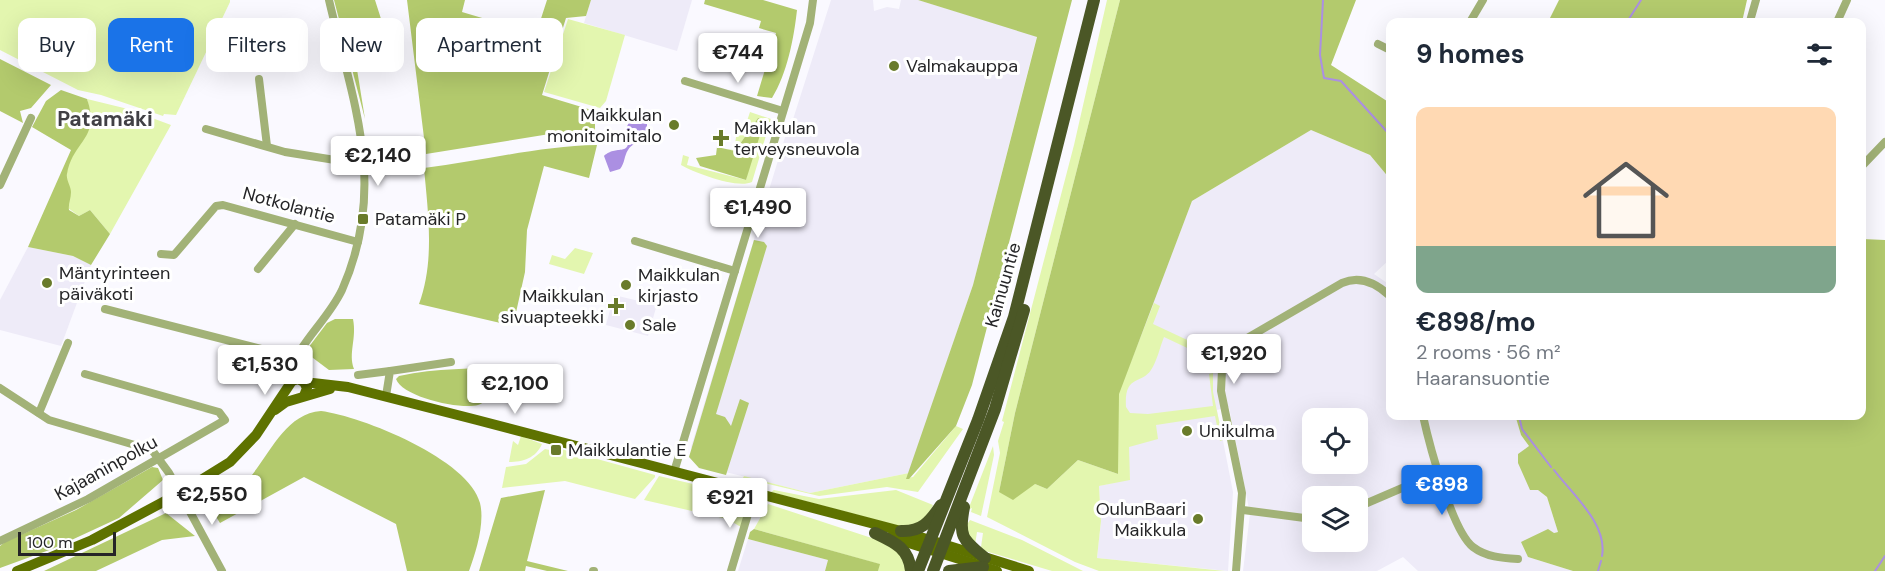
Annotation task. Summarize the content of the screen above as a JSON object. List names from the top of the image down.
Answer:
{
  "streets": {
    "highway": ["Kainuuntie"],
    "street": ["Notkolantie", "Kajaaninpolku"]
  },
  "districts": ["Patamäki"],
  "places": {
    "other": [
      "Valmakauppa",
      "Maikkulan monitoimitalo",
      "Mäntyrinteen päiväkoti",
      "Maikkulan kirjasto",
      "Sale",
      "Unikulma",
      "OulunBaari Maikkula"
    ],
    "health": ["Maikkulan terveysneuvola", "Maikkulan sivuapteekki"],
    "transit": ["Patamäki P", "Maikkulantie E"]
  },
  "scale_bar": "100 m",
  "page": {
    "chip": [
      "Buy",
      "Rent",
      "Filters",
      "New",
      "Apartment"
    ],
    "heading": "9 homes",
    "price": [
      "€744",
      "€2,140",
      "€1,490",
      "€1,920",
      "€1,530",
      "€2,100",
      "€898",
      "€2,550",
      "€921"
    ],
    "list": [
      {
        "name": "€898/mo",
        "note": "2 rooms · 56 m² · Haaransuontie"
      }
    ],
    "scale": "100 m"
  }
}
